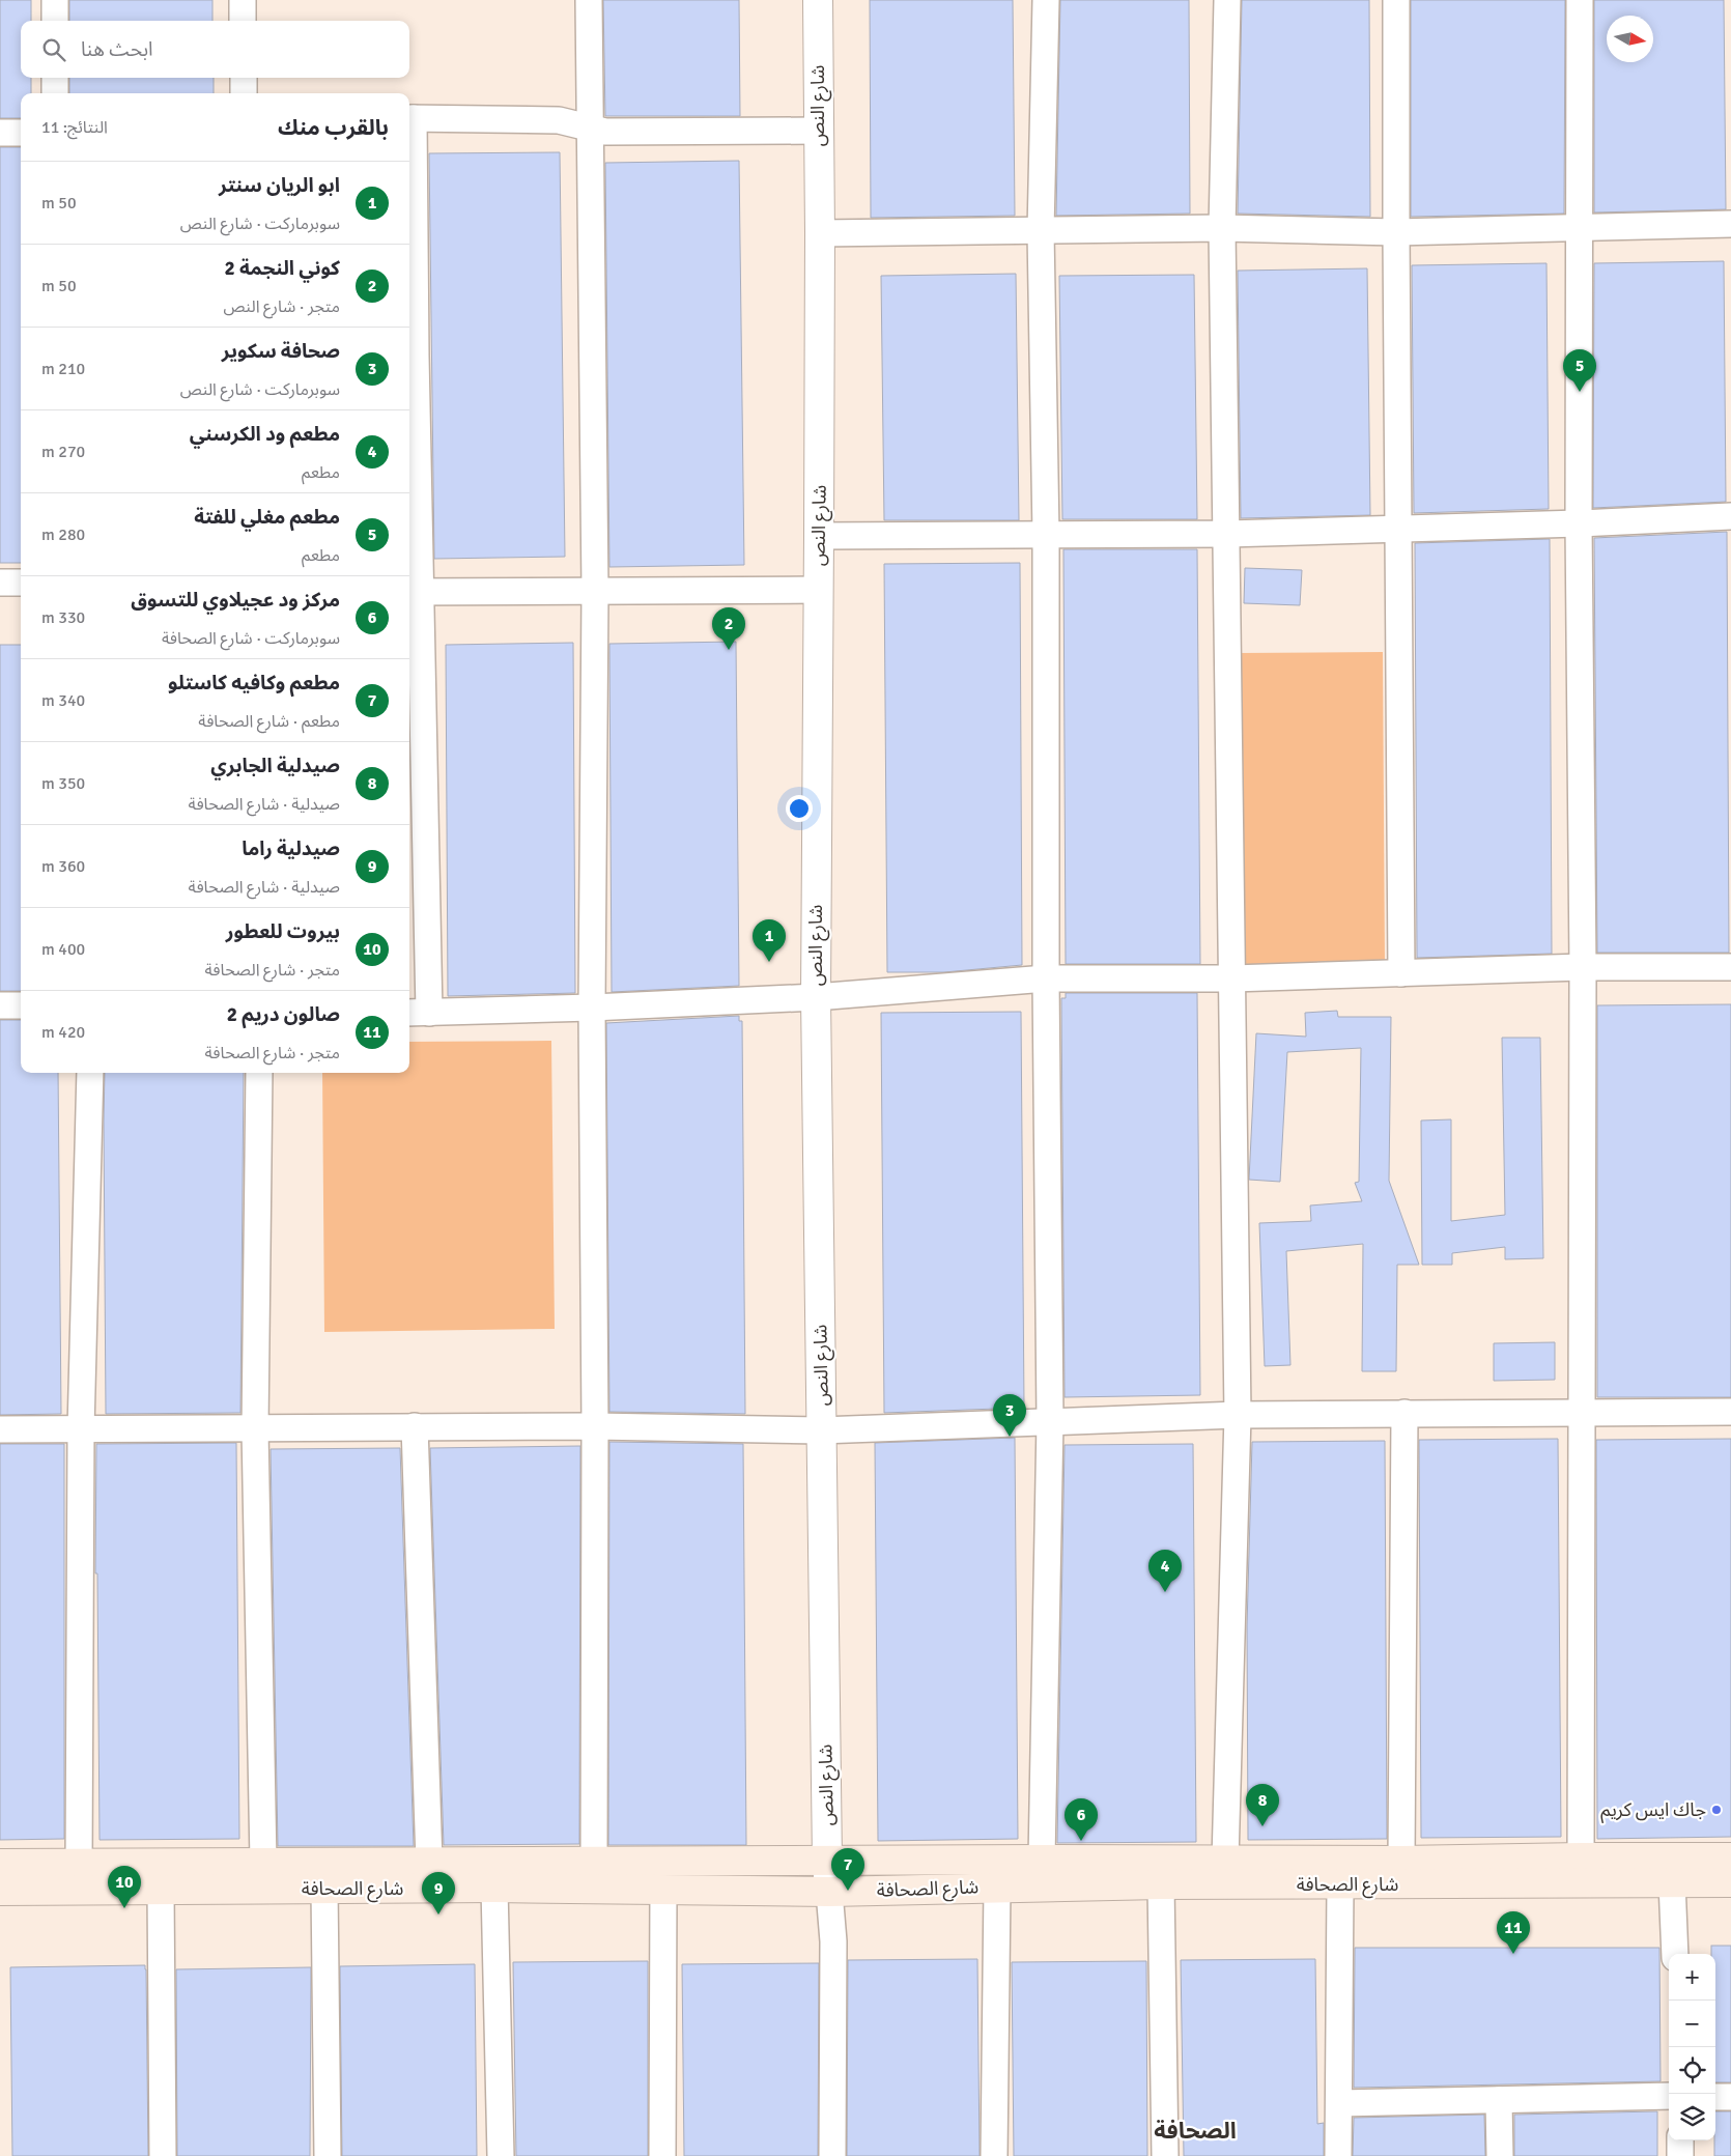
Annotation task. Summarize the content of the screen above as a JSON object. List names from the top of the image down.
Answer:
{
  "streets": {
    "main road": ["شارع الصحافة"],
    "street": ["شارع النص"]
  },
  "crossings": [
    ["شارع النص", "شارع الصحافة"]
  ],
  "districts": ["الصحافة"],
  "places": ["جاك ايس كريم"],
  "north": "right",
  "page": {
    "search": "ابحث هنا",
    "heading": ["بالقرب منك", "النتائج: 11"],
    "list": [
      {
        "mark": "1",
        "name": "ابو الريان سنتر",
        "note": "سوبرماركت · شارع النص",
        "value": "50 m"
      },
      {
        "mark": "2",
        "name": "كوني النجمة 2",
        "note": "متجر · شارع النص",
        "value": "50 m"
      },
      {
        "mark": "3",
        "name": "صحافة سكوير",
        "note": "سوبرماركت · شارع النص",
        "value": "210 m"
      },
      {
        "mark": "4",
        "name": "مطعم ود الكرسني",
        "note": "مطعم",
        "value": "270 m"
      },
      {
        "mark": "5",
        "name": "مطعم مغلي للفتة",
        "note": "مطعم",
        "value": "280 m"
      },
      {
        "mark": "6",
        "name": "مركز ود عجيلاوي للتسوق",
        "note": "سوبرماركت · شارع الصحافة",
        "value": "330 m"
      },
      {
        "mark": "7",
        "name": "مطعم وكافيه كاستلو",
        "note": "مطعم · شارع الصحافة",
        "value": "340 m"
      },
      {
        "mark": "8",
        "name": "صيدلية الجابري",
        "note": "صيدلية · شارع الصحافة",
        "value": "350 m"
      },
      {
        "mark": "9",
        "name": "صيدلية راما",
        "note": "صيدلية · شارع الصحافة",
        "value": "360 m"
      },
      {
        "mark": "10",
        "name": "بيروت للعطور",
        "note": "متجر · شارع الصحافة",
        "value": "400 m"
      },
      {
        "mark": "11",
        "name": "صالون دريم 2",
        "note": "متجر · شارع الصحافة",
        "value": "420 m"
      }
    ],
    "pins": [
      "5",
      "2",
      "1",
      "3",
      "4",
      "8",
      "6",
      "7",
      "10",
      "9",
      "11"
    ],
    "map_buttons": ["+", "−"]
  }
}
